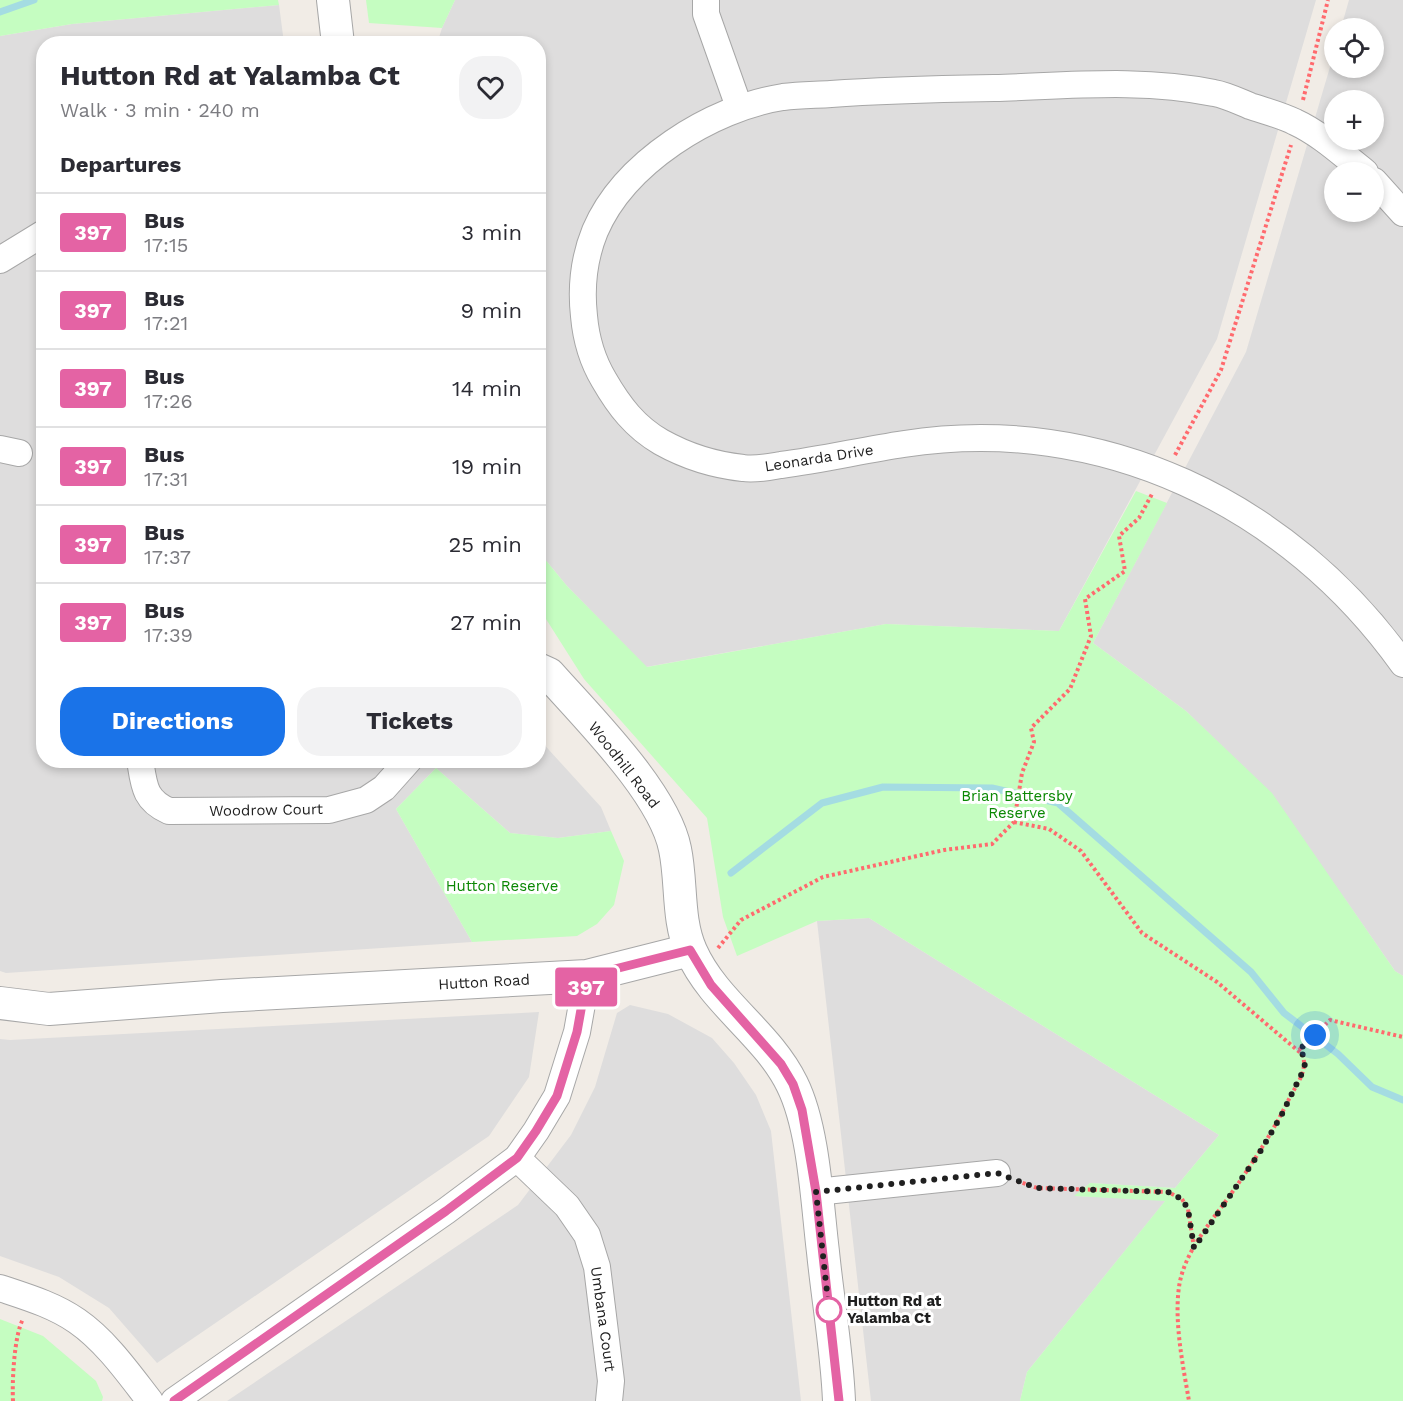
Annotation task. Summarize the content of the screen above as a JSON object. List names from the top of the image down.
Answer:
{
  "streets": {
    "street": [
      "Leonarda Drive",
      "Woodhill Road",
      "Woodrow Court",
      "Hutton Road",
      "Umbana Court"
    ]
  },
  "crossings": [
    ["Woodhill Road", "Hutton Road"]
  ],
  "parks": ["Brian Battersby Reserve", "Hutton Reserve"],
  "places": ["Hutton Rd at Yalamba Ct"],
  "lines": ["bus line 397"],
  "page": {
    "on_map": "397",
    "map_buttons": ["+", "−"],
    "heading": [
      ["Hutton Rd at Yalamba Ct", "Walk · 3 min · 240 m"],
      "Departures"
    ],
    "list": [
      {
        "mark": "397",
        "name": "Bus",
        "note": "17:15",
        "value": "3 min"
      },
      {
        "mark": "397",
        "name": "Bus",
        "note": "17:21",
        "value": "9 min"
      },
      {
        "mark": "397",
        "name": "Bus",
        "note": "17:26",
        "value": "14 min"
      },
      {
        "mark": "397",
        "name": "Bus",
        "note": "17:31",
        "value": "19 min"
      },
      {
        "mark": "397",
        "name": "Bus",
        "note": "17:37",
        "value": "25 min"
      },
      {
        "mark": "397",
        "name": "Bus",
        "note": "17:39",
        "value": "27 min"
      }
    ],
    "buttons": ["Directions", "Tickets"]
  }
}
